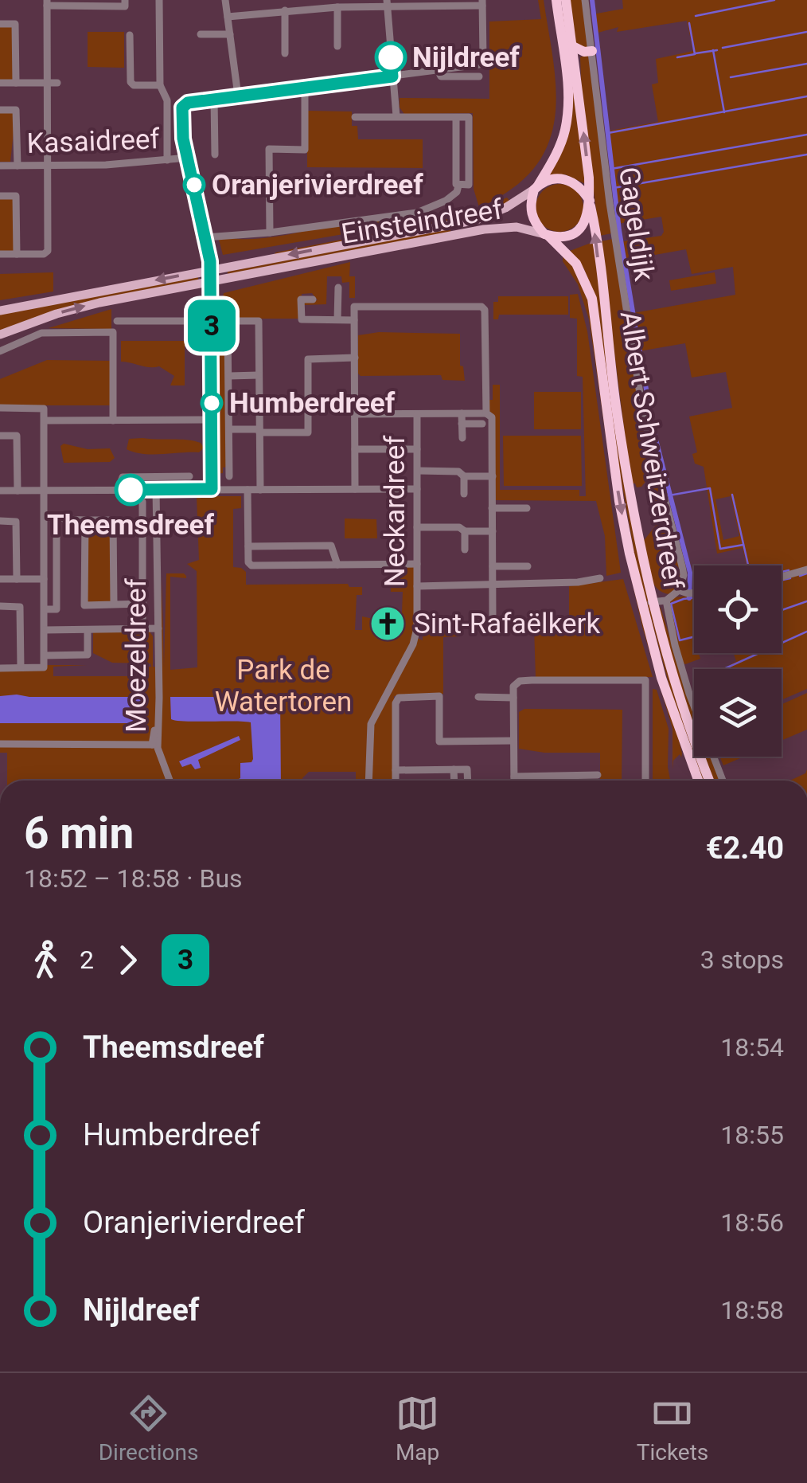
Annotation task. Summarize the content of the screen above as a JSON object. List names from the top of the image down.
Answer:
{
  "streets": {
    "highway": ["Albert Schweitzerdreef"],
    "main road": ["Einsteindreef"],
    "street": [
      "Kasaidreef",
      "Gageldijk",
      "Neckardreef",
      "Moezeldreef"
    ]
  },
  "crossings": [
    ["Einsteindreef", "Albert Schweitzerdreef"]
  ],
  "parks": ["Park de Watertoren"],
  "places": {
    "other": [
      "Nijldreef",
      "Oranjerivierdreef",
      "Humberdreef",
      "Theemsdreef"
    ],
    "church": ["Sint-Rafaëlkerk"]
  },
  "lines": ["bus line 3"],
  "page": {
    "on_map": "3",
    "heading": ["6 min", "18:52 – 18:58 · Bus", "€2.40"],
    "legs": ["2", "3", "3 stops"],
    "list": [
      {
        "name": "Theemsdreef",
        "value": "18:54"
      },
      {
        "name": "Humberdreef",
        "value": "18:55"
      },
      {
        "name": "Oranjerivierdreef",
        "value": "18:56"
      },
      {
        "name": "Nijldreef",
        "value": "18:58"
      }
    ],
    "tabs": ["Directions", "Map", "Tickets"]
  }
}
